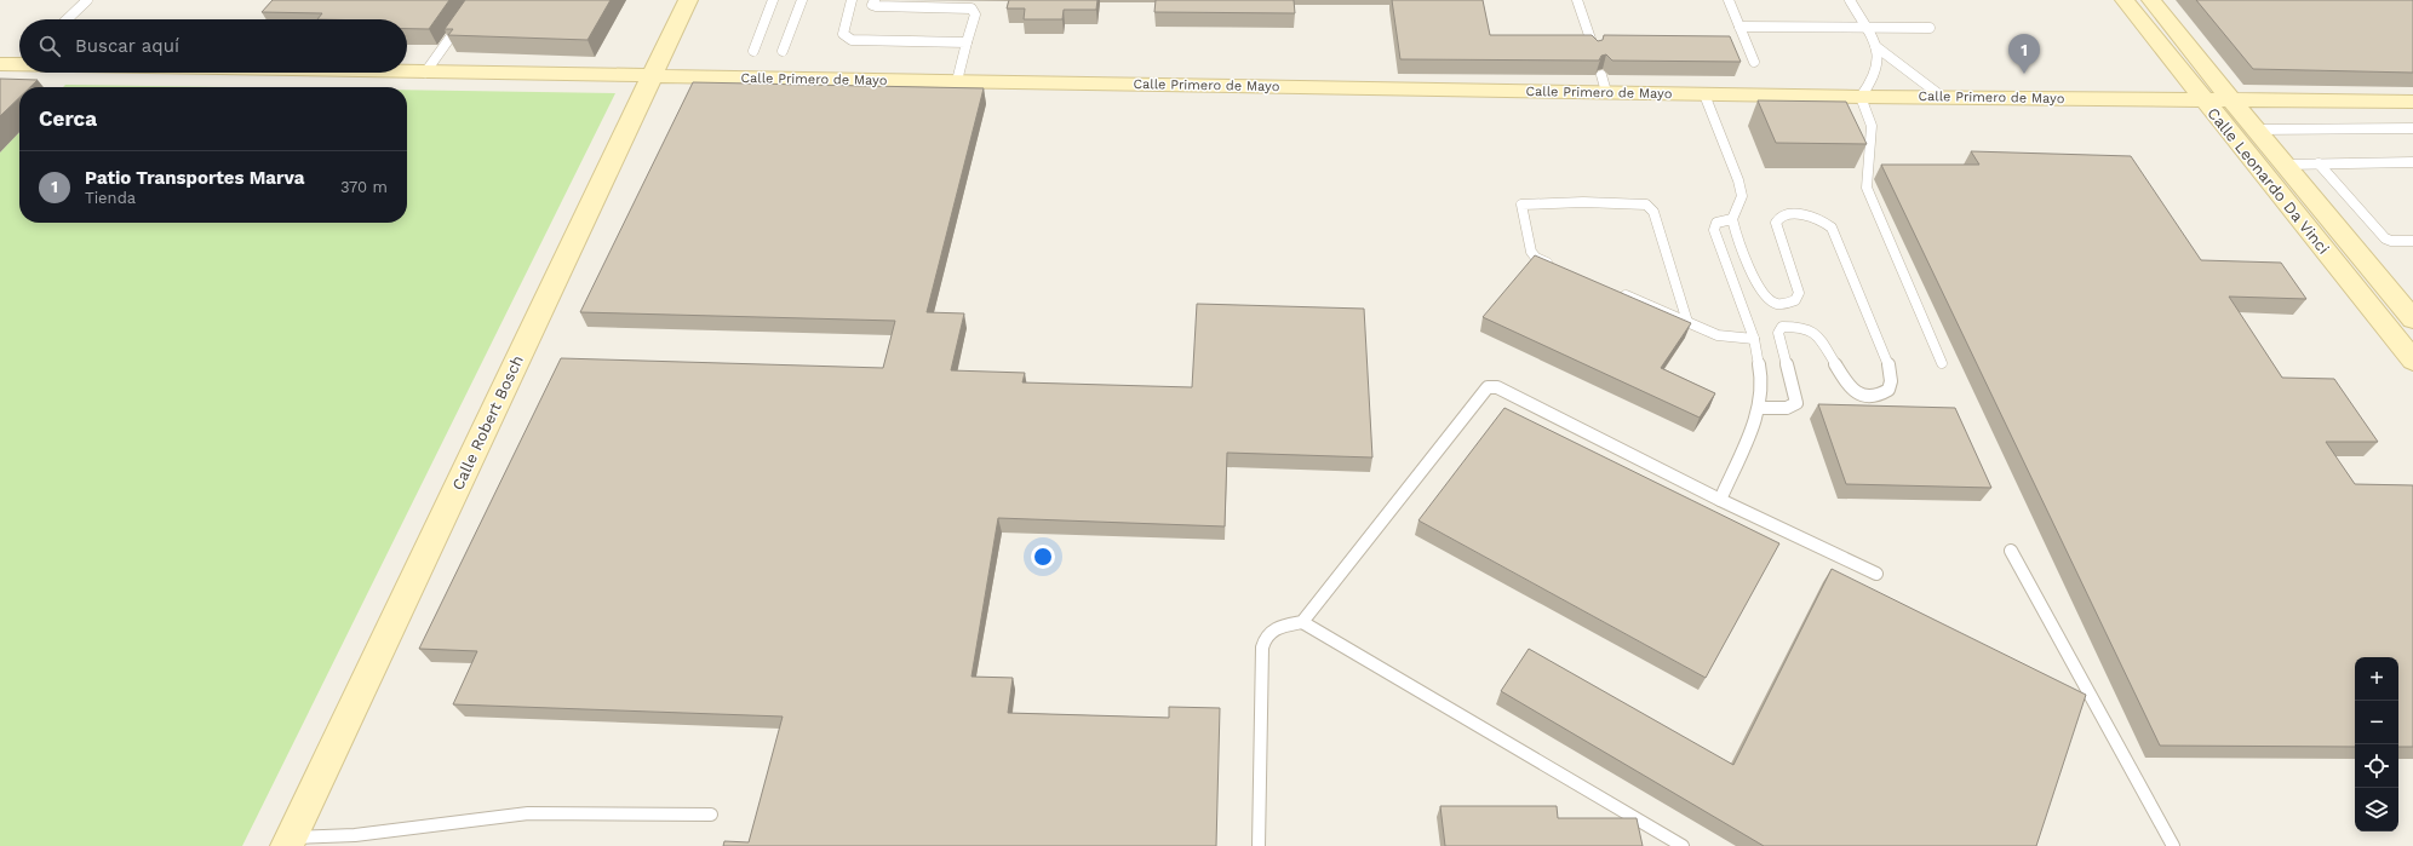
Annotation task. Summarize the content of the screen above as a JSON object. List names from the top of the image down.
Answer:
{
  "streets": {
    "main road": ["Calle Primero de Mayo", "Calle Leonardo Da Vinci", "Calle Robert Bosch"]
  },
  "crossings": [
    ["Calle Primero de Mayo", "Calle Leonardo Da Vinci"],
    ["Calle Primero de Mayo", "Calle Robert Bosch"]
  ],
  "page": {
    "search": "Buscar aquí",
    "pins": "1",
    "heading": "Cerca",
    "list": [
      {
        "mark": "1",
        "name": "Patio Transportes Marva",
        "note": "Tienda",
        "value": "370 m"
      }
    ],
    "map_buttons": ["+", "−"]
  }
}
